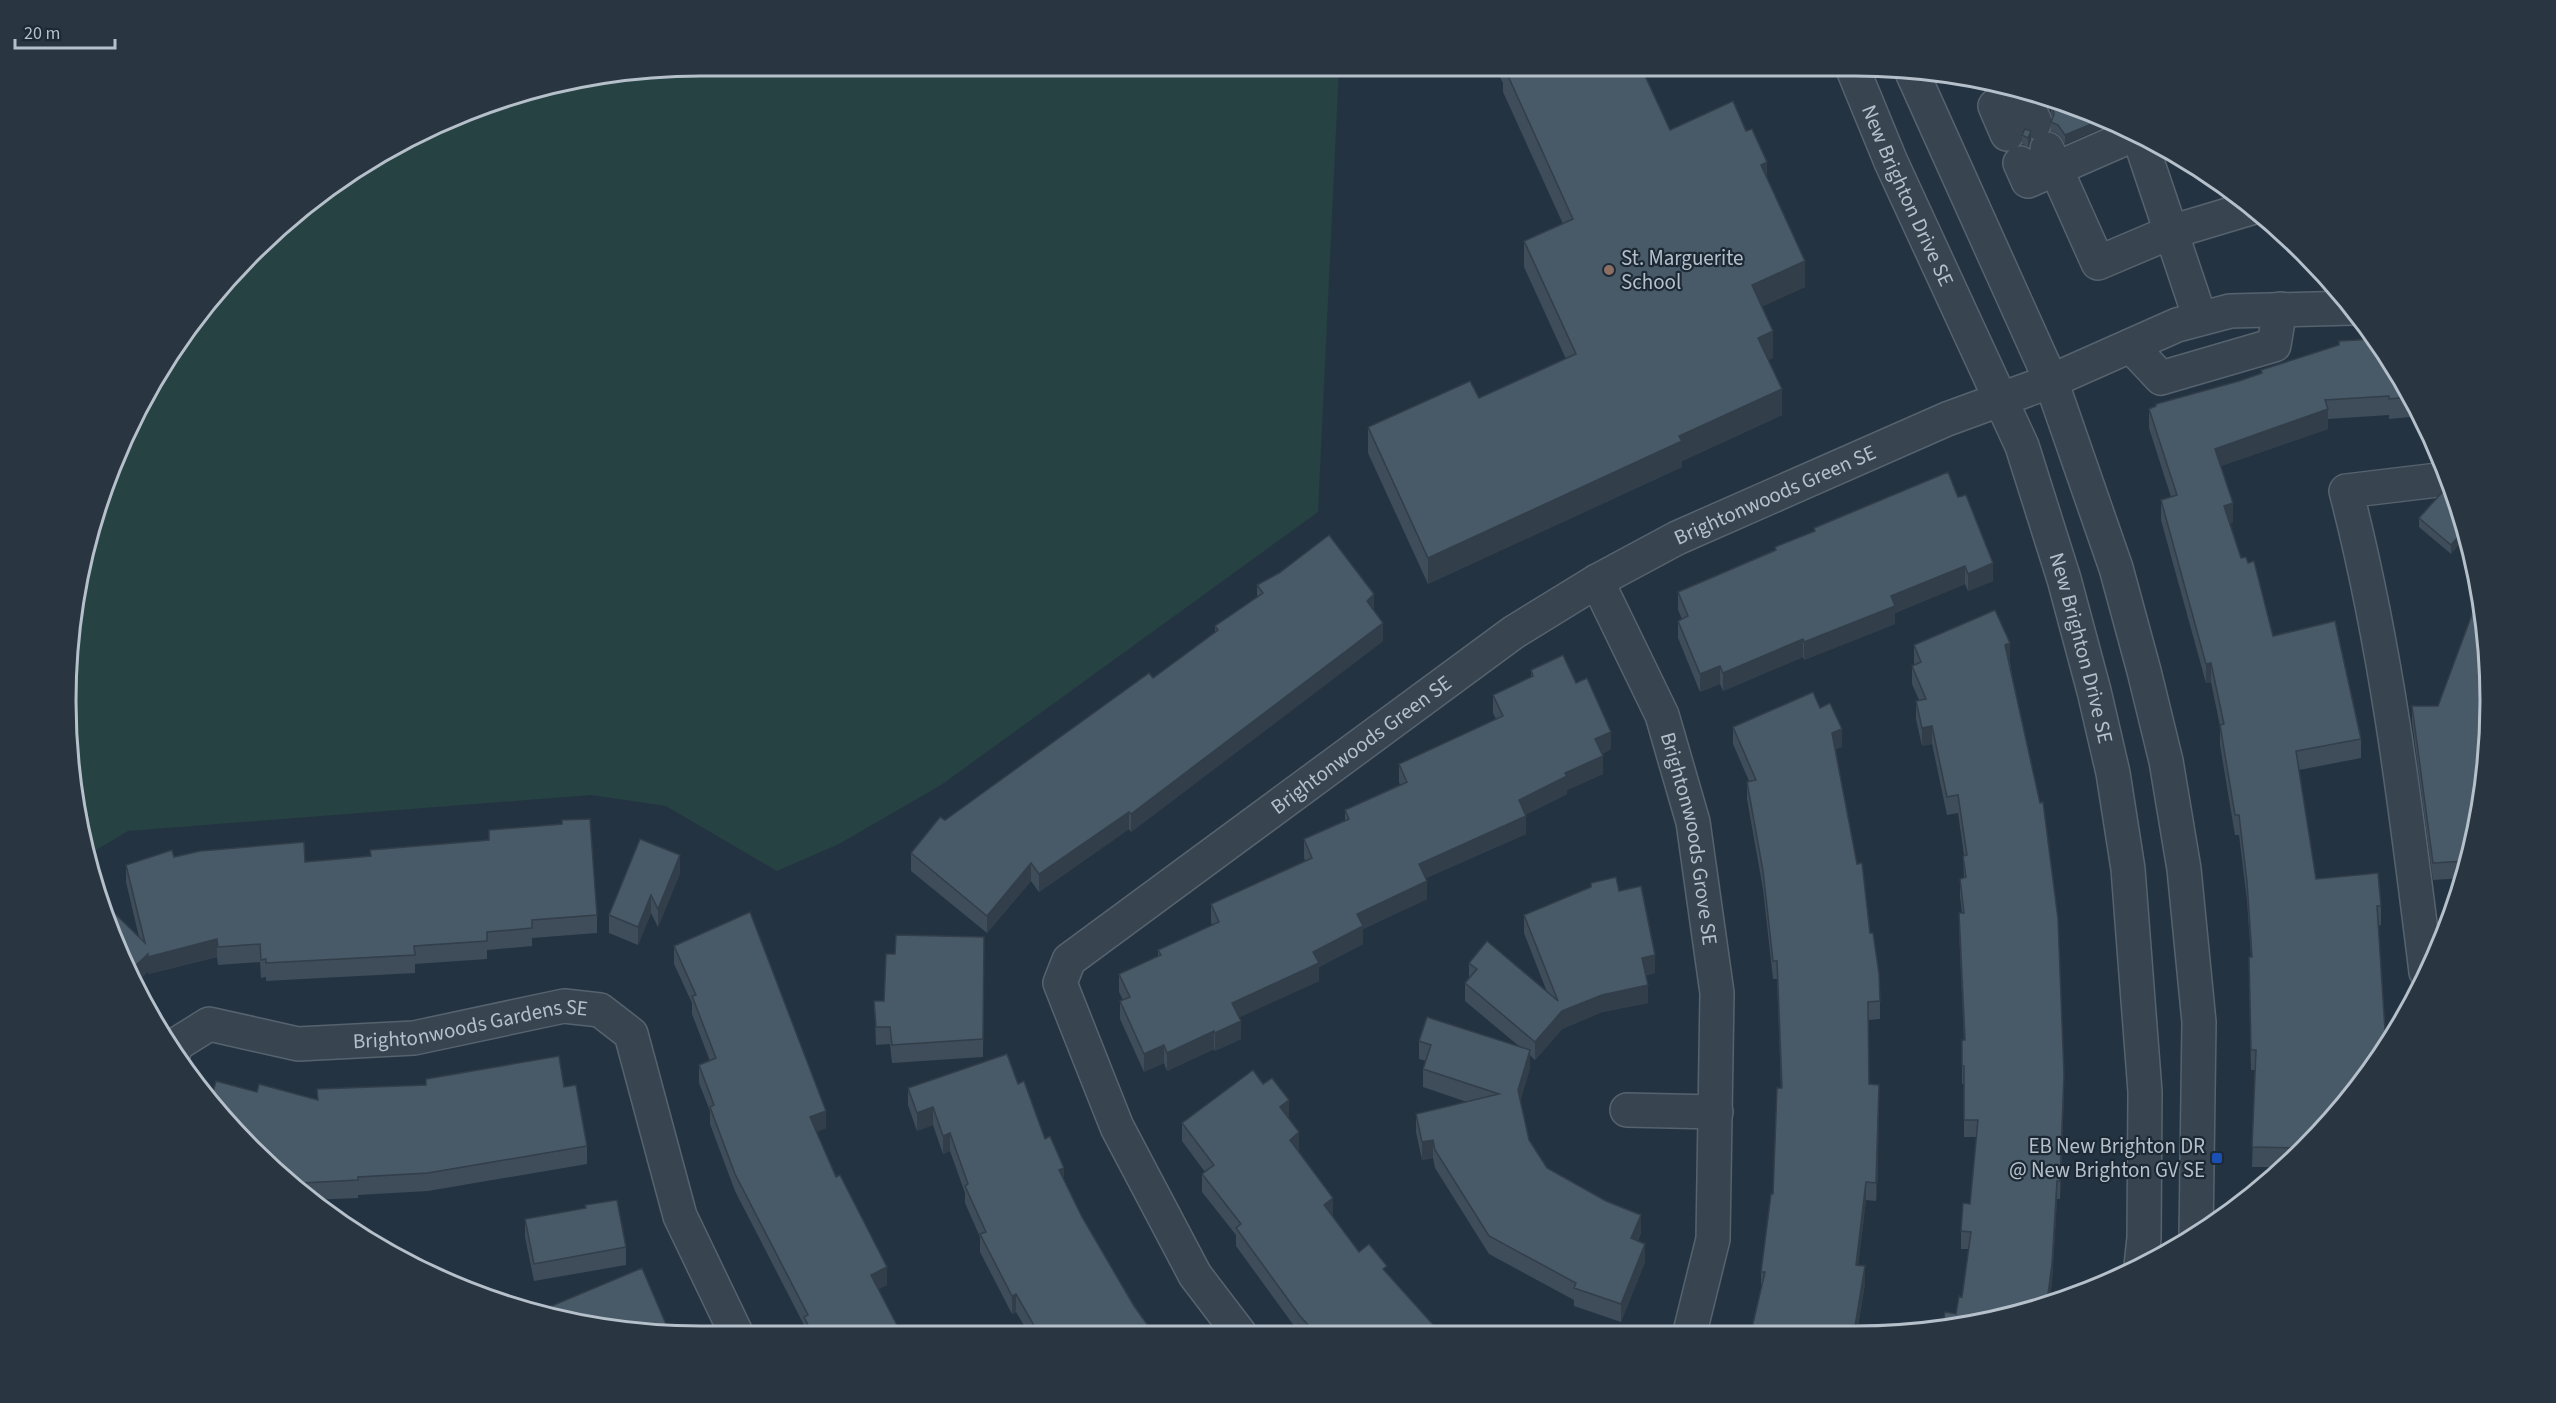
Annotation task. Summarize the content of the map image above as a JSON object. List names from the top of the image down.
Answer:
{
  "streets": {
    "street": [
      "New Brighton Drive SE",
      "Brightonwoods Green SE",
      "Brightonwoods Grove SE",
      "Brightonwoods Gardens SE"
    ]
  },
  "crossings": [
    ["New Brighton Drive SE", "Brightonwoods Green SE"],
    ["Brightonwoods Green SE", "Brightonwoods Grove SE"]
  ],
  "places": {
    "other": ["St. Marguerite School"],
    "transit": ["EB New Brighton DR @ New Brighton GV SE"]
  },
  "scale_bar": "20 m"
}
